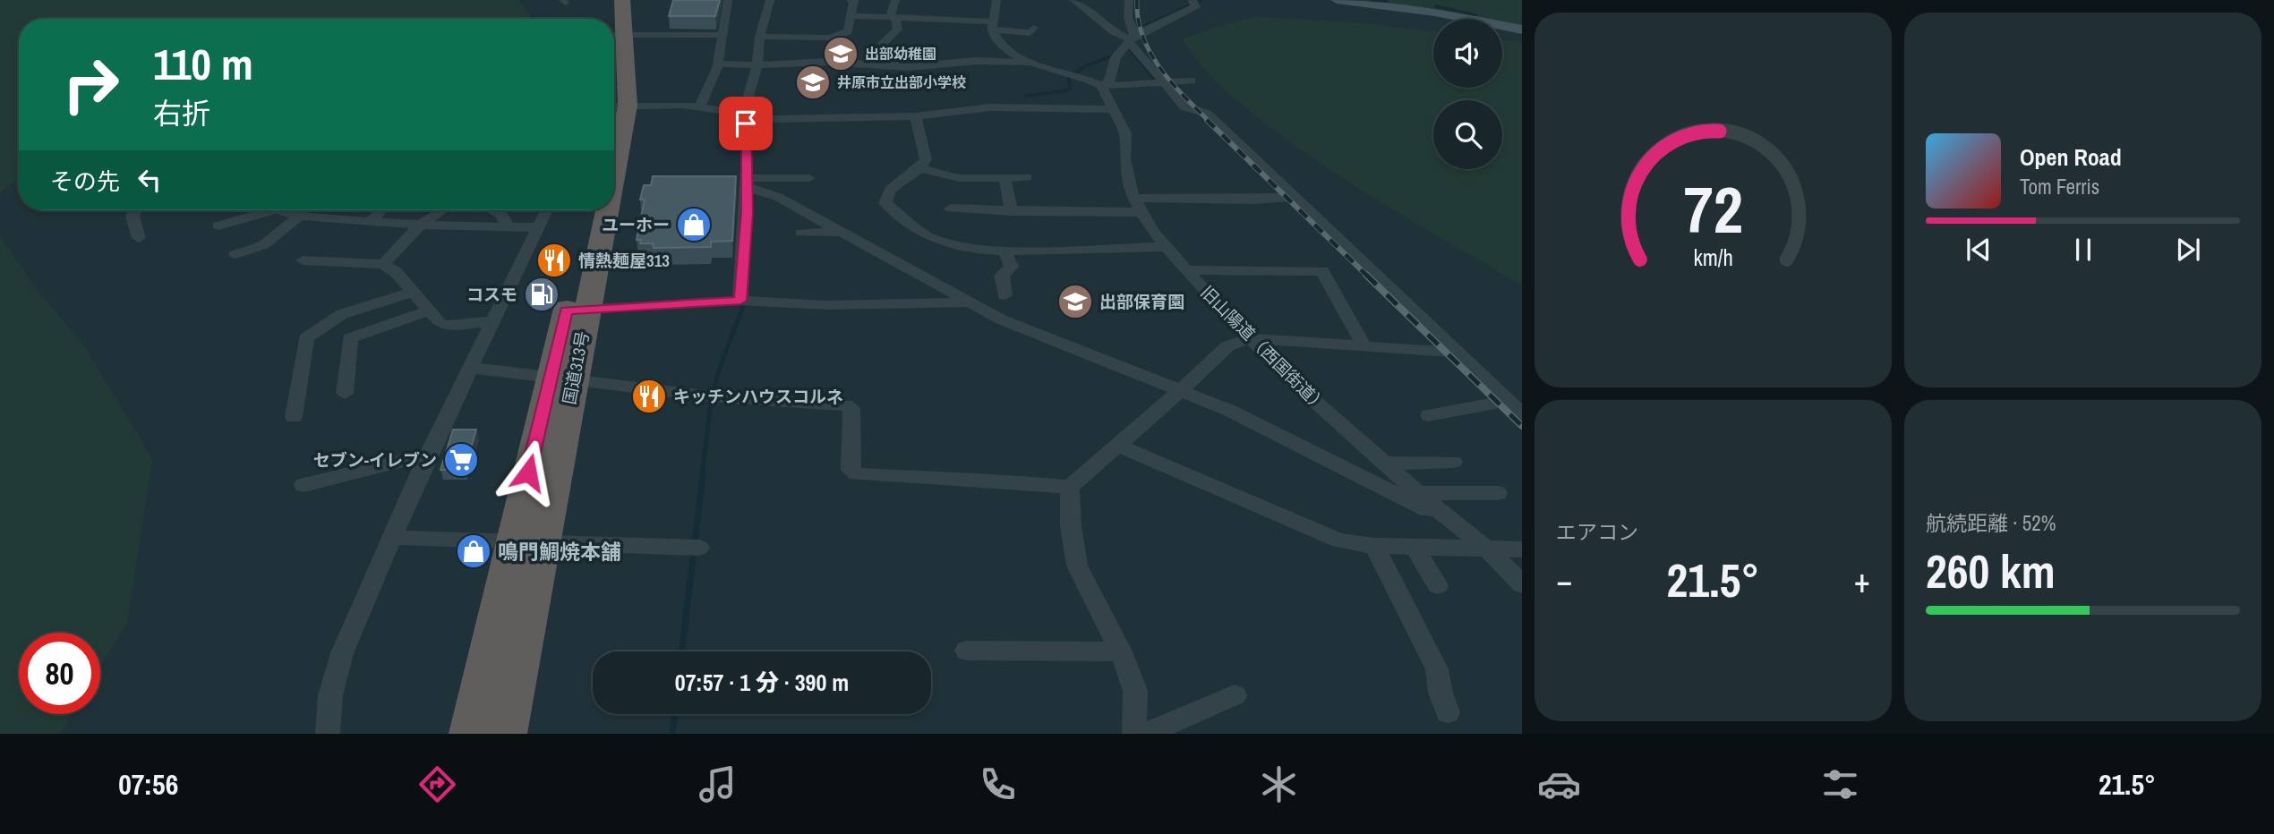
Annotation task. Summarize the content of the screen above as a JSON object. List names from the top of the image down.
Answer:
{
  "streets": {
    "highway": ["国道313号"],
    "street": ["旧山陽道（西国街道）"]
  },
  "places": {
    "school or university": ["出部幼稚園", "井原市立出部小学校", "出部保育園"],
    "shop": ["ユーホー", "鳴門鯛焼本舗"],
    "restaurant": ["情熱麺屋313", "キッチンハウスコルネ"],
    "fuel station": ["コスモ"],
    "supermarket": ["セブン-イレブン"]
  },
  "page": {
    "turn": ["110 m", "右折"],
    "song": ["Open Road", "Tom Ferris"],
    "then": "その先",
    "tile": [
      "エアコン",
      ["航続距離 · 52%", "260 km"]
    ],
    "heat": ["−", "21.5°", "+"],
    "limit": "80",
    "trip": "07:57 · 1 分 · 390 m",
    "tabs": ["07:56", "21.5°"],
    "gauge": ["72", "km/h"]
  }
}
